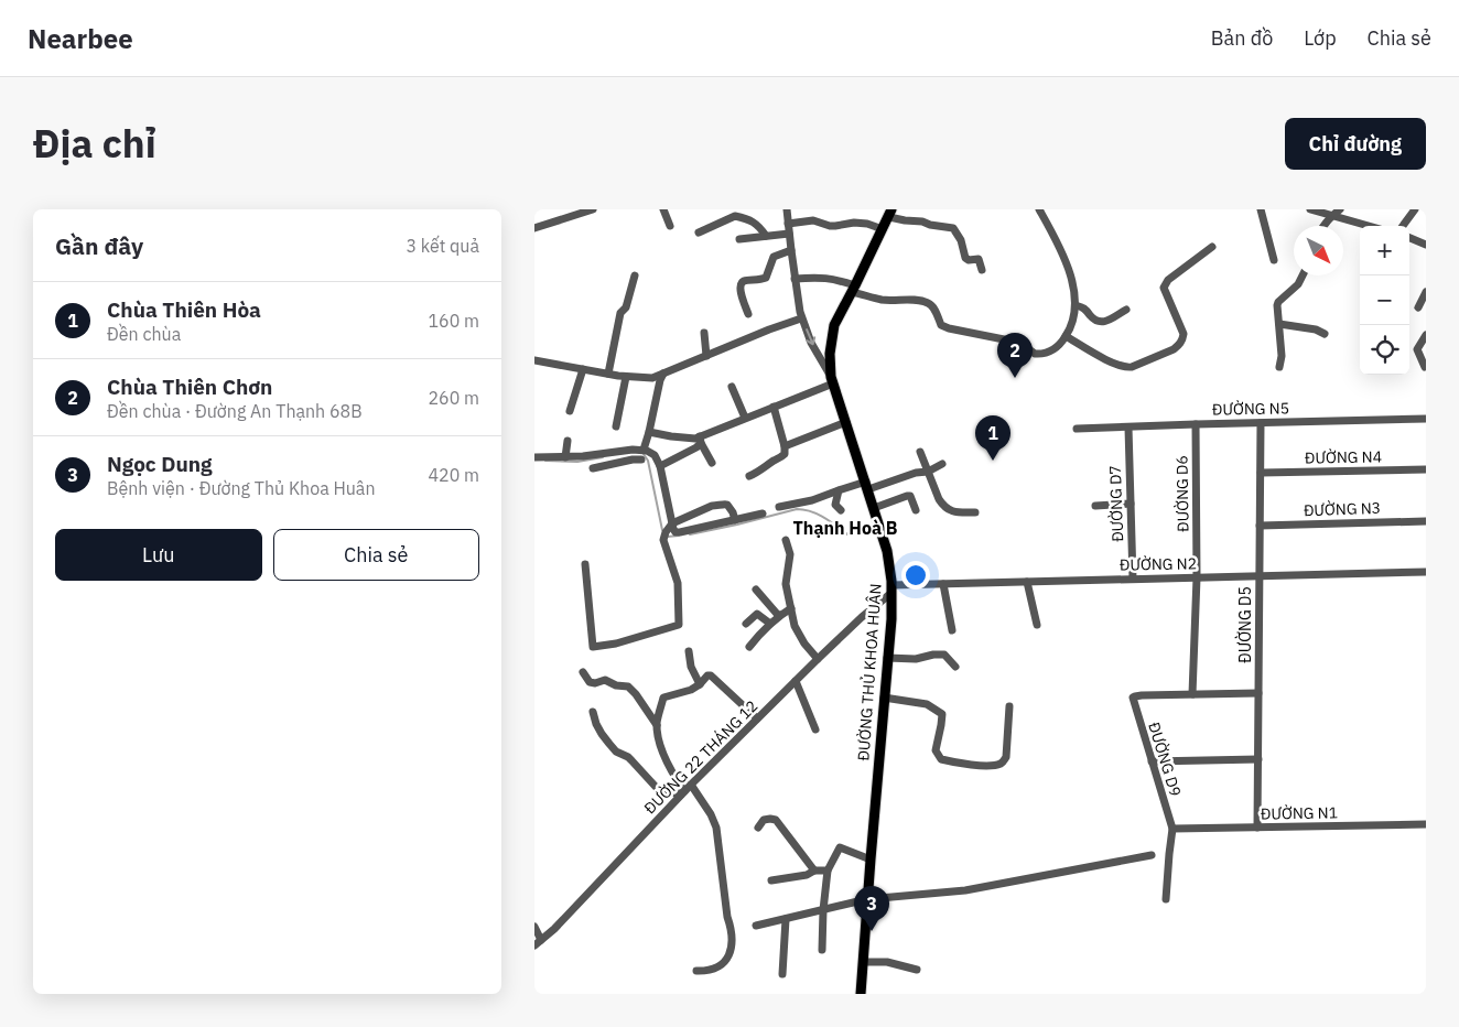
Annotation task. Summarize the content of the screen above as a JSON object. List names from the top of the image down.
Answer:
{
  "streets": {
    "main road": ["ĐƯỜNG THỦ KHOA HUÂN"],
    "street": [
      "ĐƯỜNG N5",
      "ĐƯỜNG N4",
      "ĐƯỜNG D6",
      "ĐƯỜNG D7",
      "ĐƯỜNG N3",
      "ĐƯỜNG N2",
      "ĐƯỜNG D5",
      "ĐƯỜNG 22 THÁNG 12",
      "ĐƯỜNG D9",
      "ĐƯỜNG N1"
    ]
  },
  "crossings": [
    ["ĐƯỜNG N5", "ĐƯỜNG D6"],
    ["ĐƯỜNG N5", "ĐƯỜNG D7"],
    ["ĐƯỜNG N5", "ĐƯỜNG D5"],
    ["ĐƯỜNG N4", "ĐƯỜNG D5"],
    ["ĐƯỜNG D6", "ĐƯỜNG N2"],
    ["ĐƯỜNG D6", "ĐƯỜNG D9"],
    ["ĐƯỜNG D7", "ĐƯỜNG N2"],
    ["ĐƯỜNG N3", "ĐƯỜNG D5"],
    ["ĐƯỜNG N2", "ĐƯỜNG D5"],
    ["ĐƯỜNG N2", "ĐƯỜNG THỦ KHOA HUÂN"],
    ["ĐƯỜNG N2", "ĐƯỜNG 22 THÁNG 12"],
    ["ĐƯỜNG D5", "ĐƯỜNG N1"],
    ["ĐƯỜNG THỦ KHOA HUÂN", "ĐƯỜNG 22 THÁNG 12"],
    ["ĐƯỜNG D9", "ĐƯỜNG N1"]
  ],
  "districts": ["Thạnh Hoà B"],
  "north": "bottom right",
  "page": {
    "header": "Nearbee",
    "nav": ["Bản đồ", "Lớp", "Chia sẻ"],
    "title": "Địa chỉ",
    "buttons": [
      "Chỉ đường",
      ["Lưu", "Chia sẻ"]
    ],
    "heading": ["Gần đây", "3 kết quả"],
    "map_buttons": ["+", "−"],
    "list": [
      {
        "mark": "1",
        "name": "Chùa Thiên Hòa",
        "note": "Đền chùa",
        "value": "160 m"
      },
      {
        "mark": "2",
        "name": "Chùa Thiên Chơn",
        "note": "Đền chùa · Đường An Thạnh 68B",
        "value": "260 m"
      },
      {
        "mark": "3",
        "name": "Ngọc Dung",
        "note": "Bệnh viện · Đường Thủ Khoa Huân",
        "value": "420 m"
      }
    ],
    "pins": ["2", "1", "3"]
  }
}
